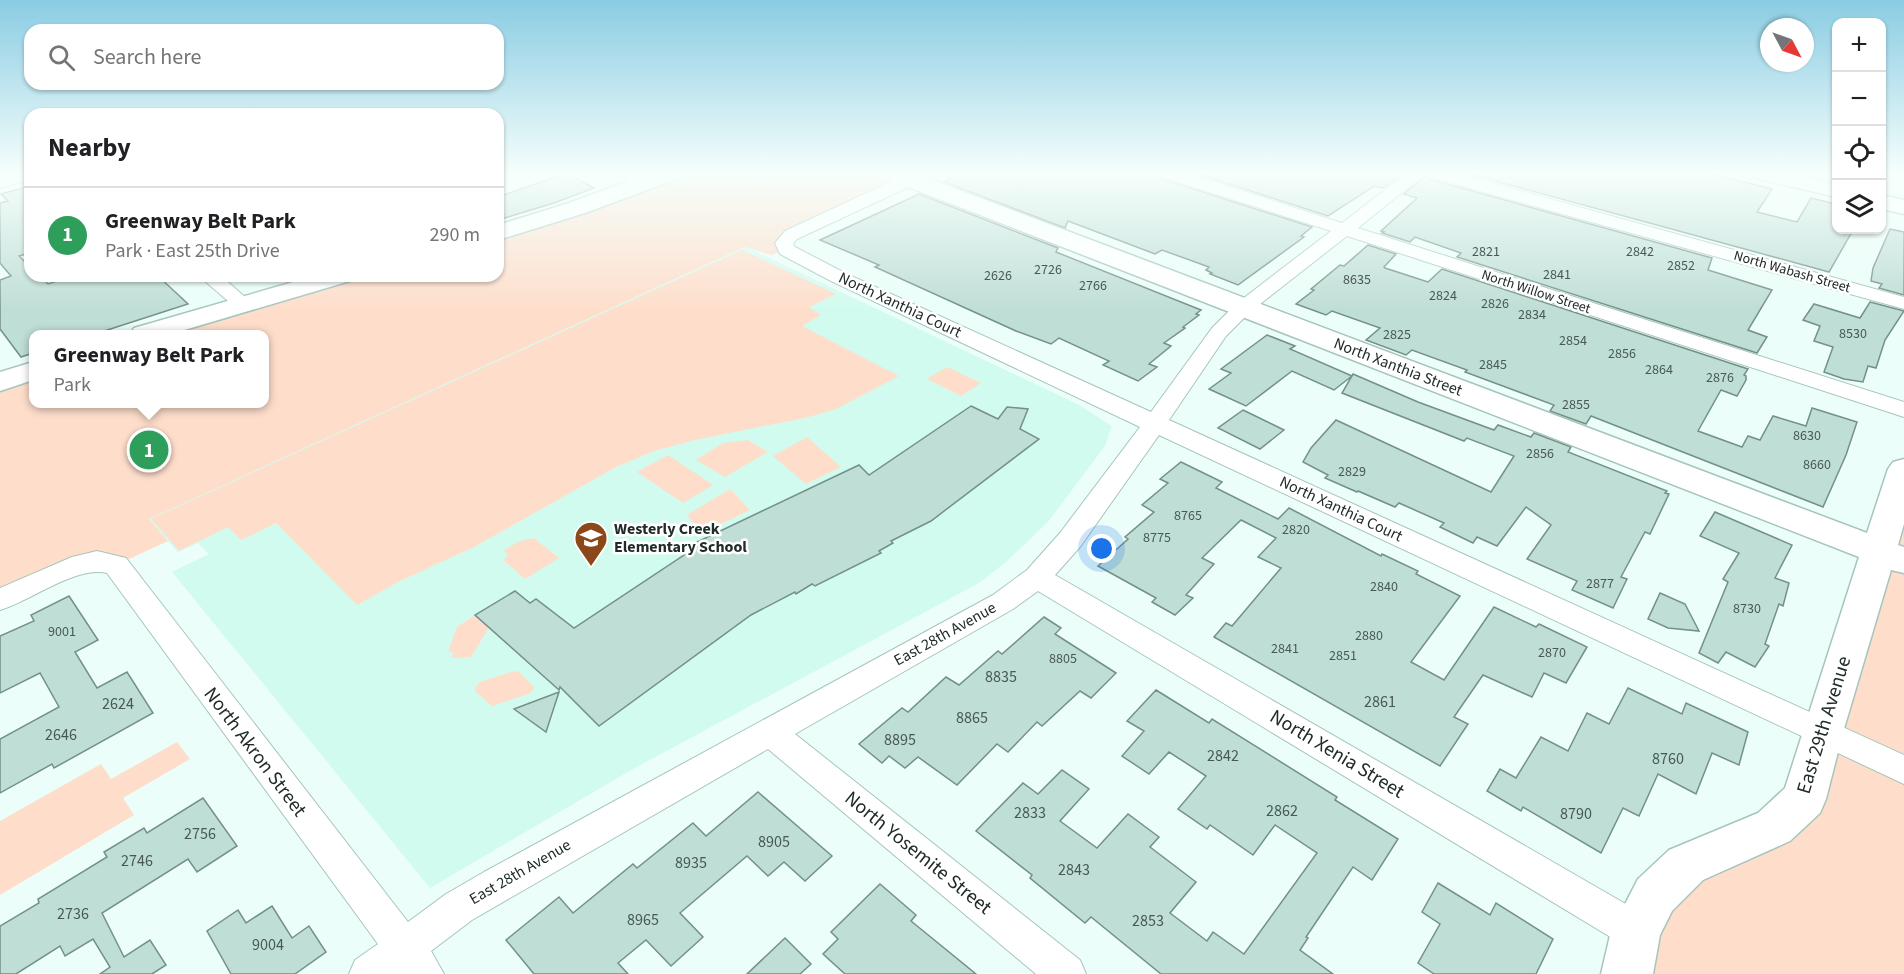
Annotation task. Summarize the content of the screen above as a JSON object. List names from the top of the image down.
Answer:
{
  "streets": {
    "street": [
      "North Wabash Street",
      "North Willow Street",
      "North Xanthia Court",
      "North Xanthia Street",
      "East 28th Avenue",
      "East 29th Avenue",
      "North Akron Street",
      "North Xenia Street",
      "North Yosemite Street"
    ]
  },
  "crossings": [
    ["North Willow Street", "East 28th Avenue"],
    ["North Xanthia Court", "East 28th Avenue"],
    ["North Xanthia Court", "East 29th Avenue"],
    ["North Xanthia Street", "East 28th Avenue"],
    ["North Xanthia Street", "East 29th Avenue"],
    ["East 28th Avenue", "North Akron Street"],
    ["East 28th Avenue", "North Xenia Street"],
    ["East 28th Avenue", "North Yosemite Street"],
    ["East 29th Avenue", "North Xenia Street"]
  ],
  "places": {
    "school or university": ["Westerly Creek Elementary School"]
  },
  "house_numbers": [
    "2821",
    "2842",
    "2852",
    "2726",
    "2841",
    "2626",
    "8635",
    "2766",
    "2824",
    "2826",
    "2834",
    "8530",
    "2825",
    "2854",
    "2856",
    "2845",
    "2864",
    "2876",
    "2855",
    "8630",
    "2856",
    "8660",
    "2829",
    "8765",
    "2820",
    "8775",
    "2877",
    "2840",
    "8730",
    "9001",
    "2880",
    "2841",
    "2870",
    "2851",
    "8805",
    "8835",
    "2861",
    "2624",
    "8865",
    "2646",
    "8895",
    "2842",
    "8760",
    "2862",
    "2833",
    "8790",
    "2756",
    "8905",
    "2746",
    "8935",
    "2843",
    "2736",
    "8965",
    "2853",
    "9004"
  ],
  "north": "bottom right",
  "page": {
    "map_buttons": ["+", "−"],
    "search": "Search here",
    "heading": "Nearby",
    "list": [
      {
        "mark": "1",
        "name": "Greenway Belt Park",
        "note": "Park · East 25th Drive",
        "value": "290 m"
      }
    ],
    "popup": ["Greenway Belt Park", "Park"],
    "pins": "1"
  }
}
